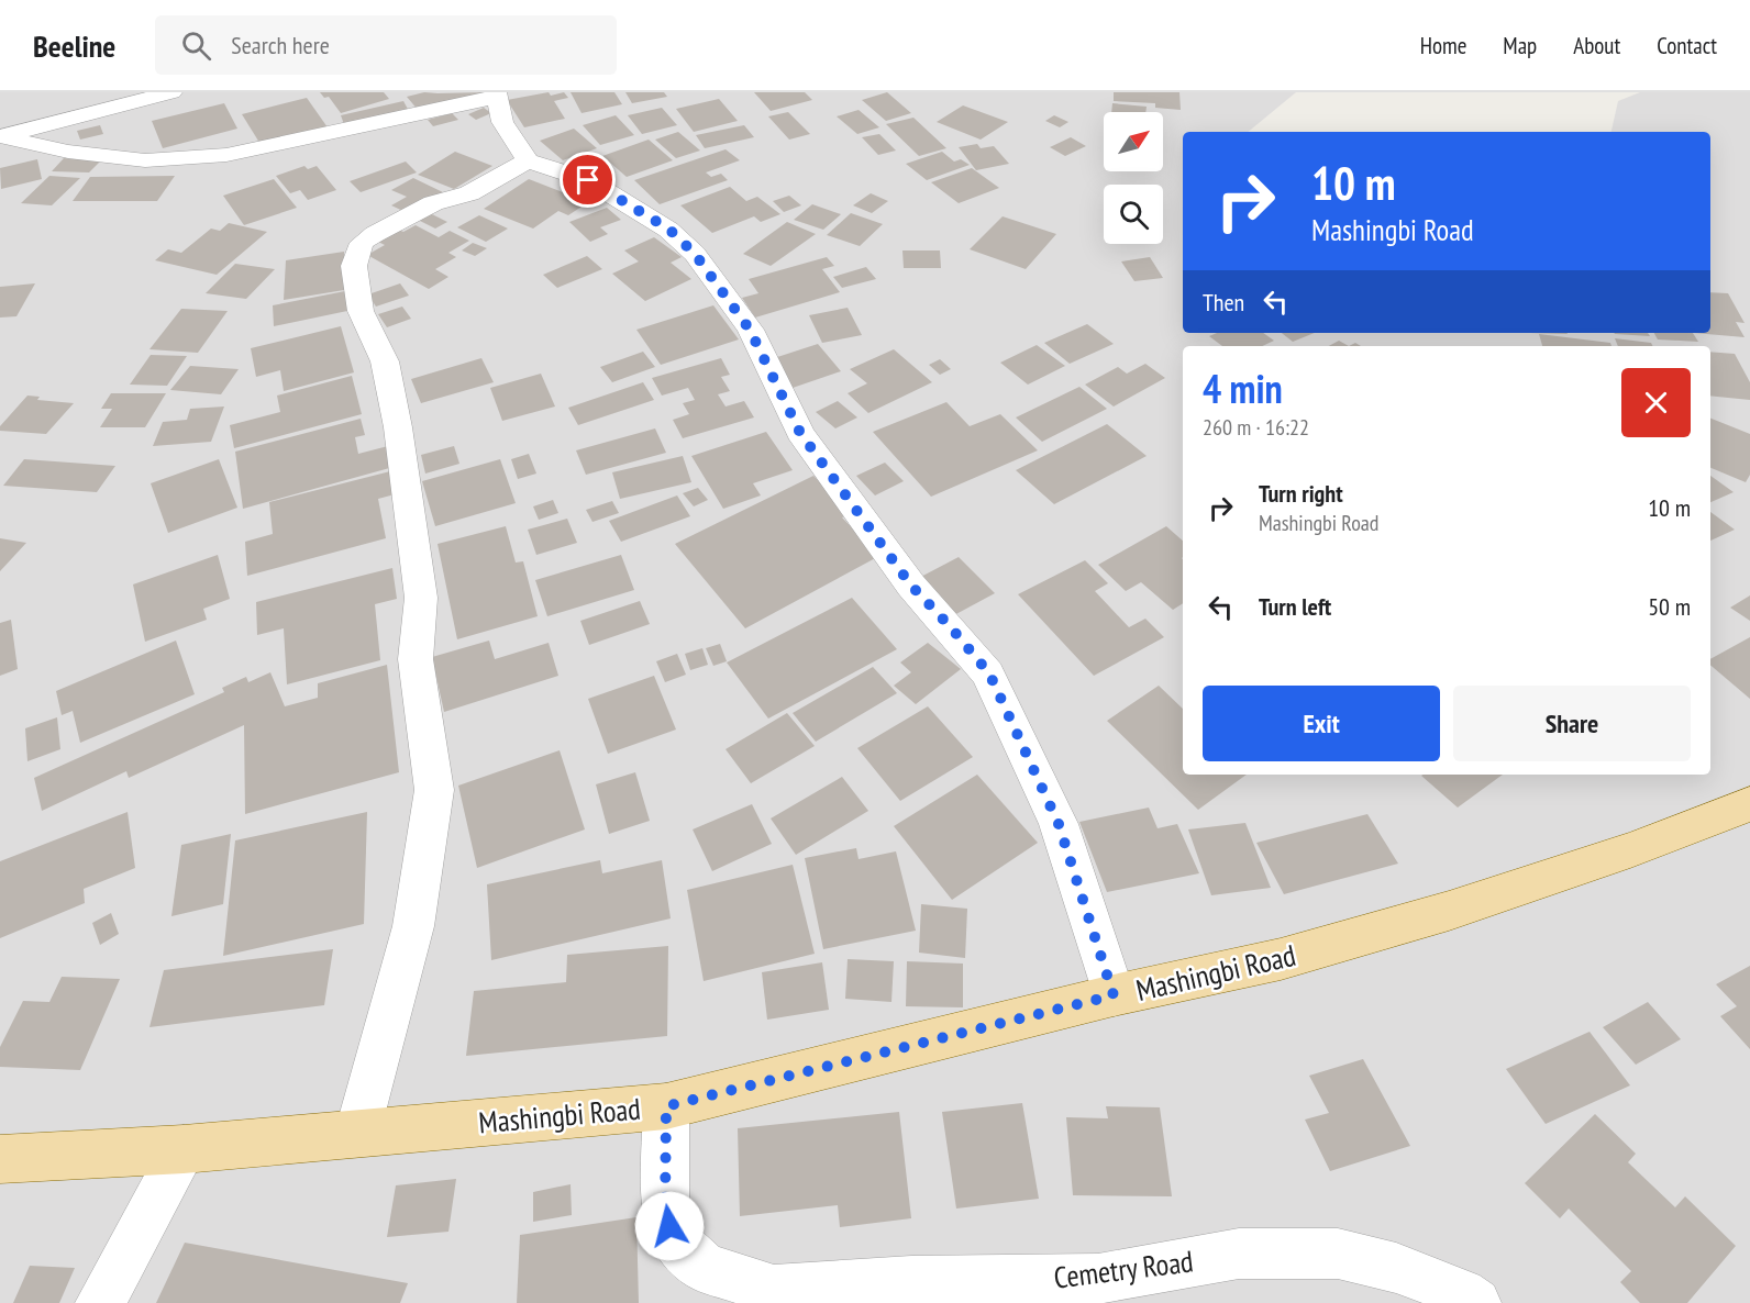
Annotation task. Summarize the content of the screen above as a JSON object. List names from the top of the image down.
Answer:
{
  "streets": {
    "main road": ["Mashingbi Road"],
    "street": ["Cemetry Road"]
  },
  "crossings": [
    ["Mashingbi Road", "Cemetry Road"]
  ],
  "north": "top right",
  "page": {
    "header": "Beeline",
    "search": "Search here",
    "nav": [
      "Home",
      "Map",
      "About",
      "Contact"
    ],
    "turn": ["10 m", "Mashingbi Road"],
    "then": "Then",
    "heading": ["4 min", "260 m · 16:22"],
    "list": [
      {
        "name": "Turn right",
        "note": "Mashingbi Road",
        "value": "10 m"
      },
      {
        "name": "Turn left",
        "value": "50 m"
      }
    ],
    "buttons": ["Exit", "Share"]
  }
}
